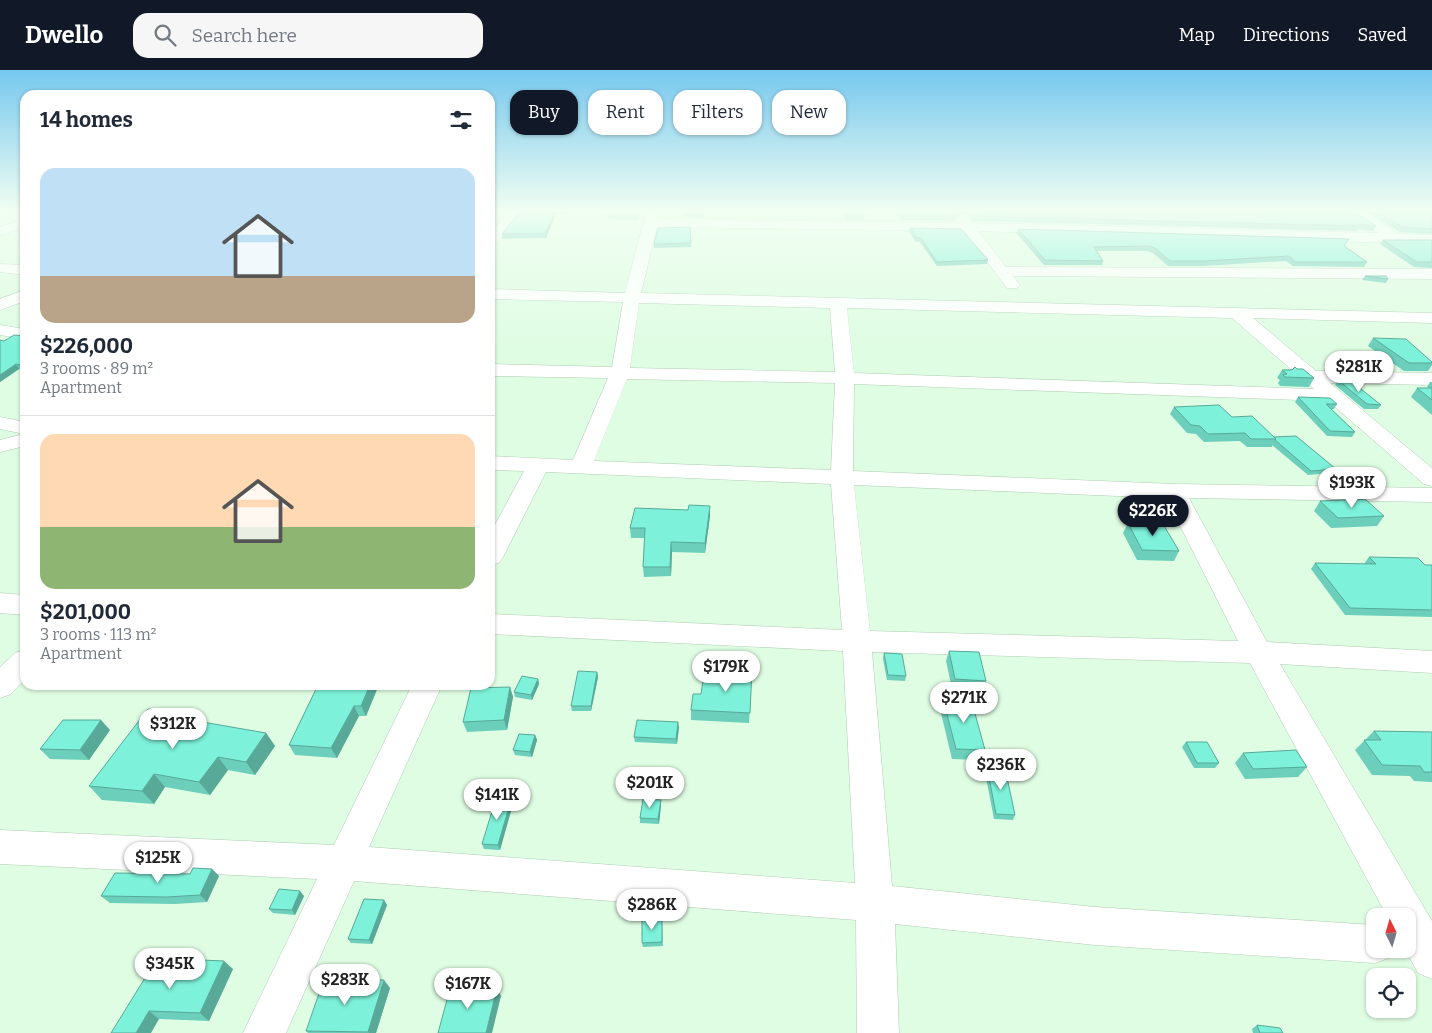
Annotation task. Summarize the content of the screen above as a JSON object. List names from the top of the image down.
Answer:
{
  "north": "top",
  "page": {
    "header": "Dwello",
    "search": "Search here",
    "nav": ["Map", "Directions", "Saved"],
    "chip": [
      "Buy",
      "Rent",
      "Filters",
      "New"
    ],
    "heading": "14 homes",
    "list": [
      {
        "name": "$226,000",
        "note": "3 rooms · 89 m² · Apartment"
      },
      {
        "name": "$201,000",
        "note": "3 rooms · 113 m² · Apartment"
      }
    ],
    "price": [
      "$281K",
      "$193K",
      "$226K",
      "$179K",
      "$271K",
      "$312K",
      "$236K",
      "$201K",
      "$141K",
      "$125K",
      "$286K",
      "$345K",
      "$283K",
      "$167K"
    ]
  }
}
